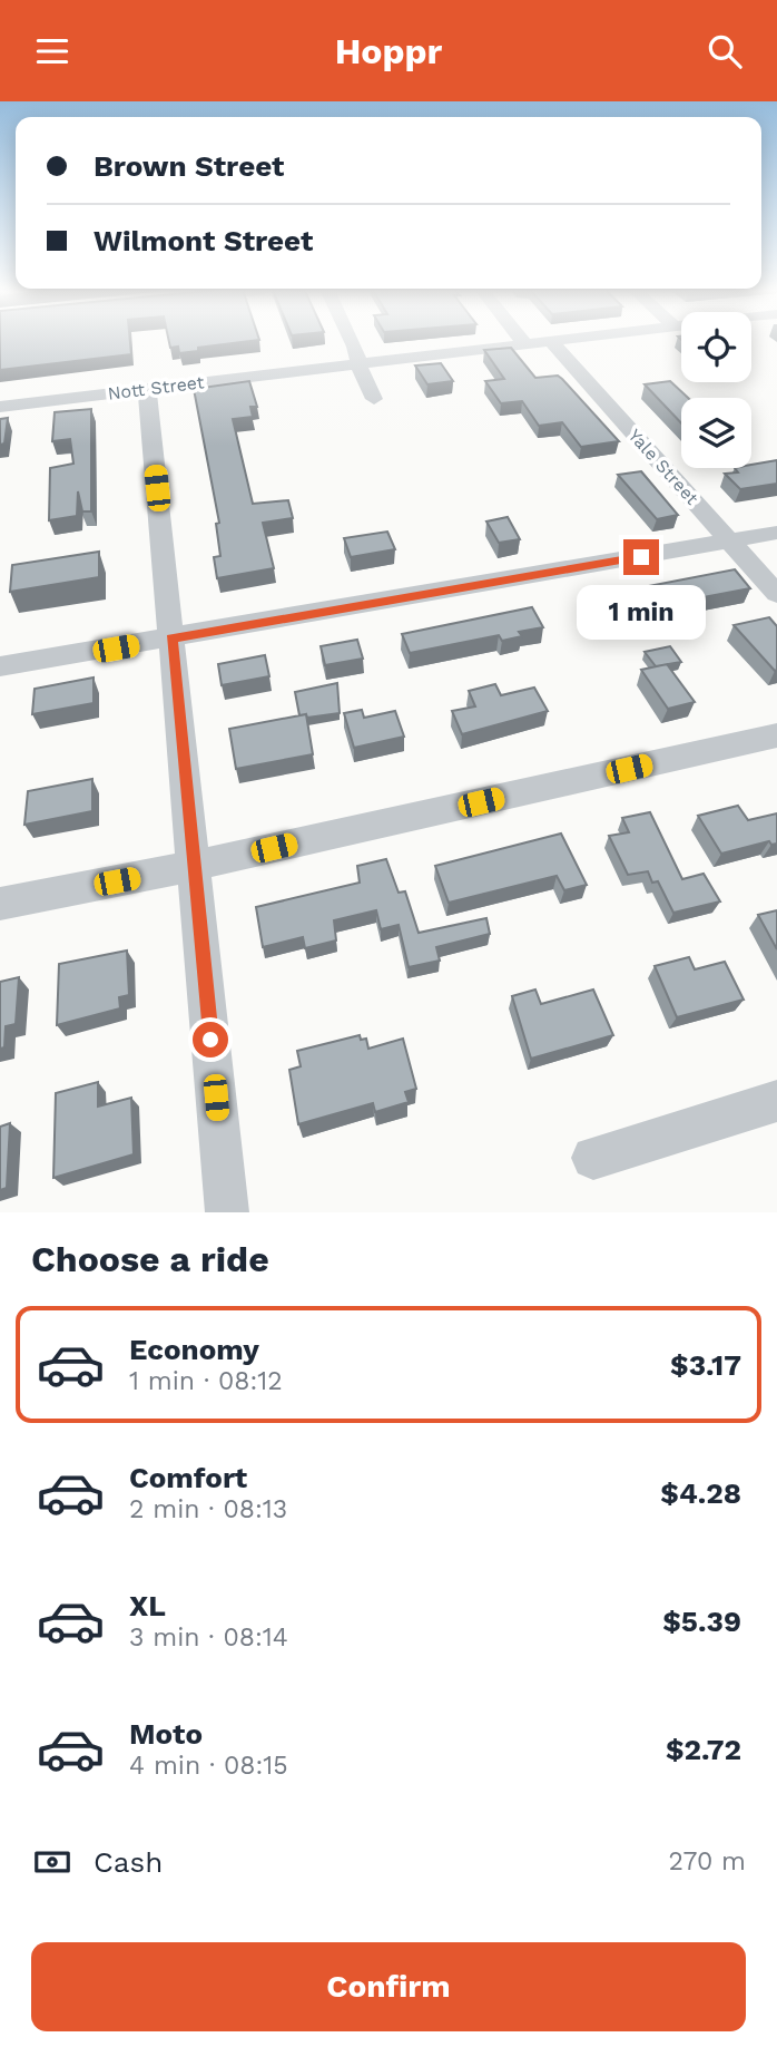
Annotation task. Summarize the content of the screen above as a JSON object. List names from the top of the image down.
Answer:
{
  "streets": {
    "street": ["Nott Street", "Yale Street"]
  },
  "page": {
    "header": "Hoppr",
    "banner": ["Brown Street", "Wilmont Street"],
    "bubble": "1 min",
    "heading": "Choose a ride",
    "list": [
      {
        "name": "Economy",
        "note": "1 min · 08:12",
        "value": "$3.17"
      },
      {
        "name": "Comfort",
        "note": "2 min · 08:13",
        "value": "$4.28"
      },
      {
        "name": "XL",
        "note": "3 min · 08:14",
        "value": "$5.39"
      },
      {
        "name": "Moto",
        "note": "4 min · 08:15",
        "value": "$2.72"
      }
    ],
    "pay": ["Cash", "270 m"],
    "buttons": "Confirm"
  }
}
